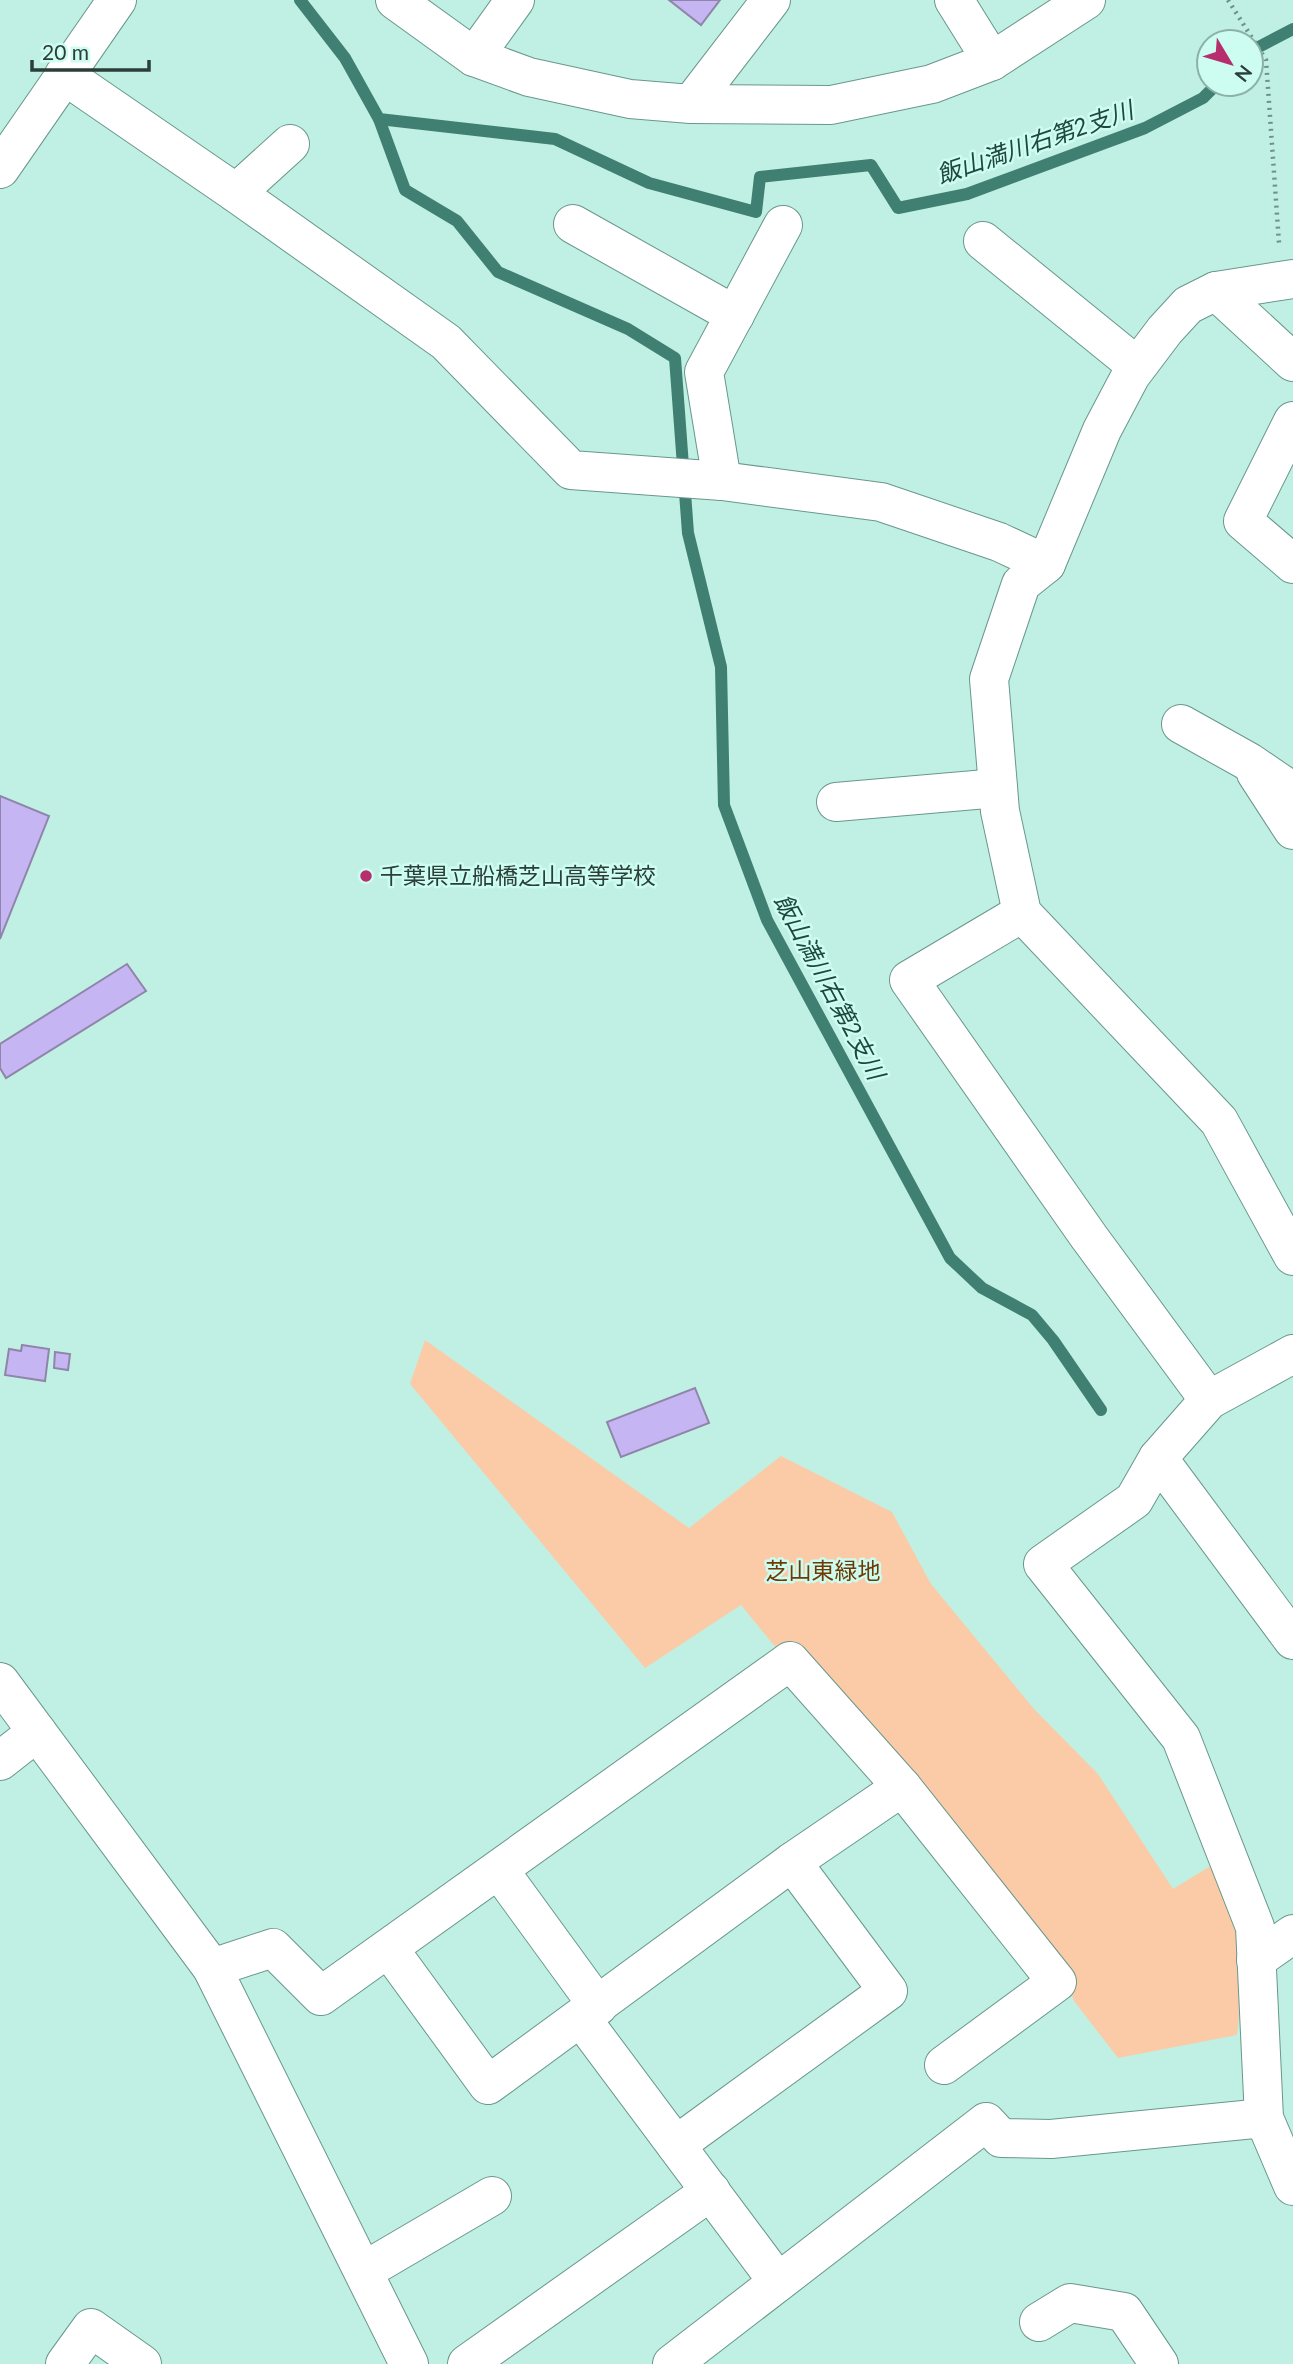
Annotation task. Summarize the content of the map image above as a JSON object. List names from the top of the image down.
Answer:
{
  "water": ["飯山満川右第2支川"],
  "parks": ["芝山東緑地"],
  "places": ["千葉県立船橋芝山高等学校"],
  "scale_bar": "20 m",
  "north": "bottom right"
}
